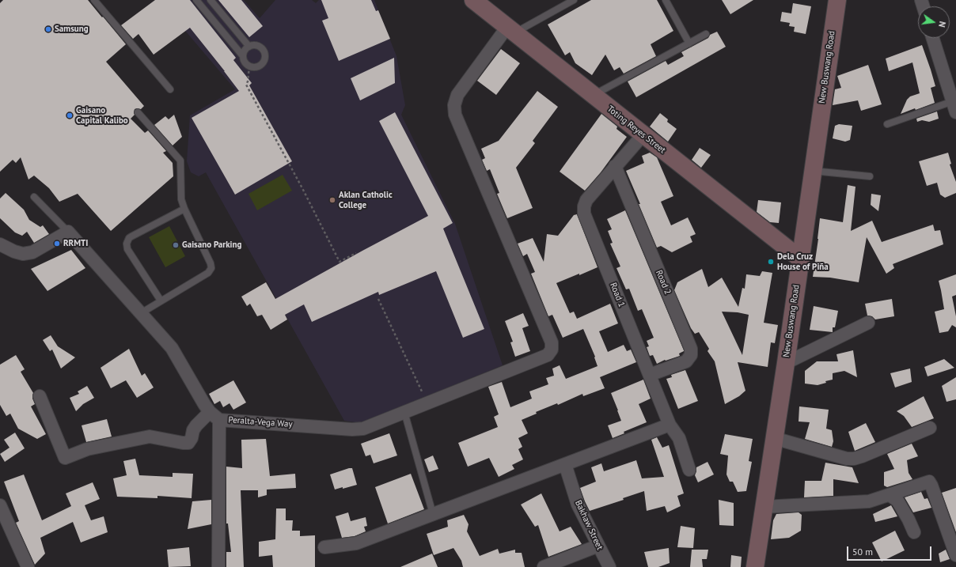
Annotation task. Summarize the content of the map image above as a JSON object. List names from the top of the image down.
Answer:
{
  "streets": {
    "street": [
      "New Buswang Road",
      "Toting Reyes Street",
      "Road 2",
      "Road 1",
      "Peralta-Vega Way",
      "Bakhaw Street"
    ]
  },
  "crossings": [
    ["New Buswang Road", "Toting Reyes Street"],
    ["Toting Reyes Street", "Road 1"],
    ["Toting Reyes Street", "Peralta-Vega Way"],
    ["Road 2", "Road 1"]
  ],
  "places": [
    "Samsung",
    "Gaisano Capital Kalibo",
    "Aklan Catholic College",
    "RRMTI",
    "Gaisano Parking",
    "Dela Cruz House of Piña"
  ],
  "scale_bar": "50 m",
  "north": "right"
}
